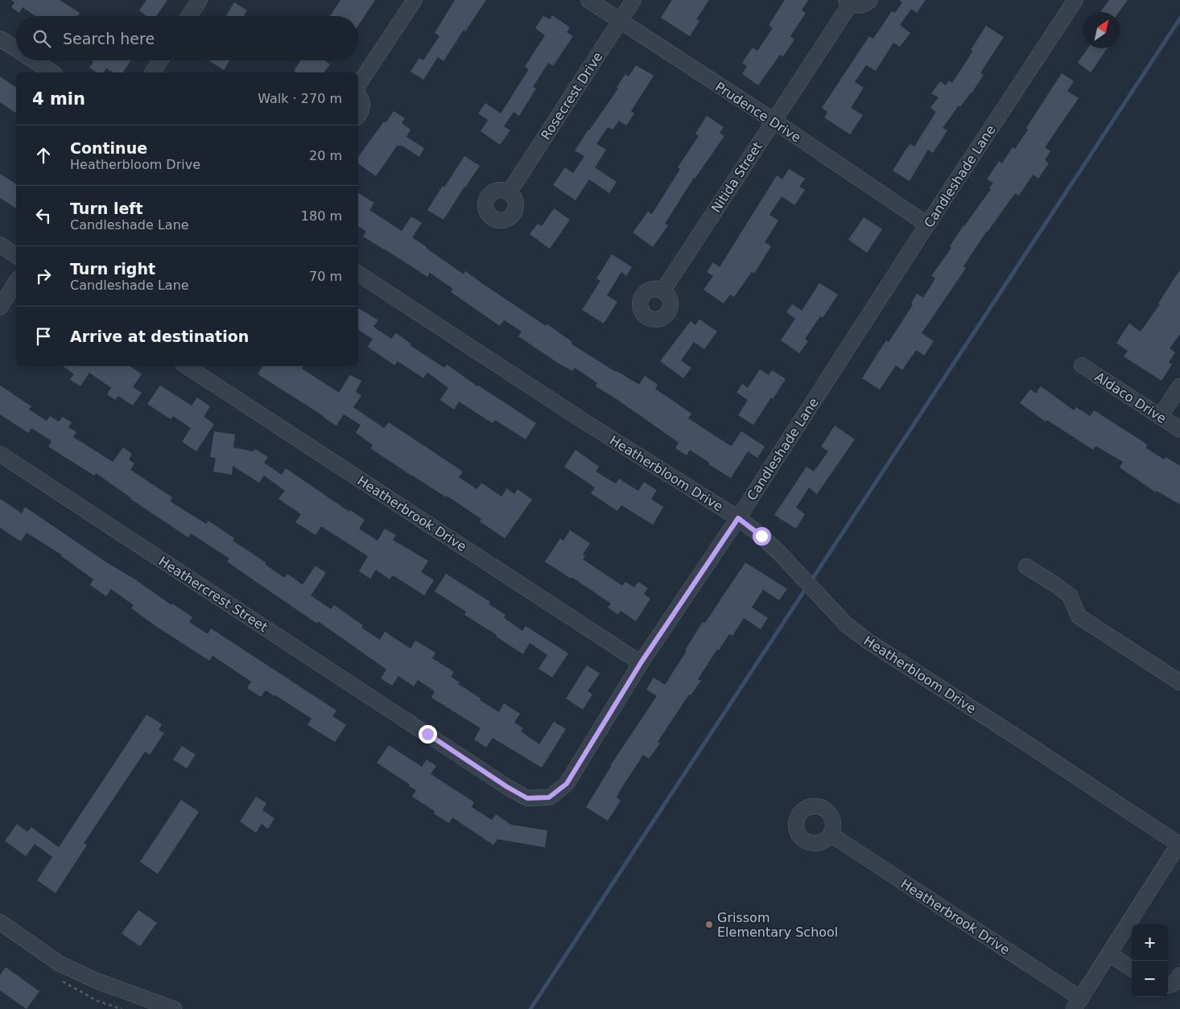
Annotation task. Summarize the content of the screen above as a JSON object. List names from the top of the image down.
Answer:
{
  "streets": {
    "street": [
      "Rosecrest Drive",
      "Prudence Drive",
      "Candleshade Lane",
      "Nitida Street",
      "Aldaco Drive",
      "Heatherbloom Drive",
      "Heatherbrook Drive",
      "Heathercrest Street"
    ]
  },
  "crossings": [
    ["Rosecrest Drive", "Prudence Drive"],
    ["Prudence Drive", "Candleshade Lane"],
    ["Prudence Drive", "Nitida Street"],
    ["Candleshade Lane", "Heatherbloom Drive"],
    ["Candleshade Lane", "Heatherbrook Drive"],
    ["Candleshade Lane", "Heathercrest Street"]
  ],
  "places": ["Grissom Elementary School"],
  "north": "top right",
  "page": {
    "search": "Search here",
    "heading": ["4 min", "Walk · 270 m"],
    "list": [
      ["Continue", "Heatherbloom Drive", "20 m"],
      ["Turn left", "Candleshade Lane", "180 m"],
      ["Turn right", "Candleshade Lane", "70 m"],
      "Arrive at destination"
    ],
    "map_buttons": ["+", "−"]
  }
}
